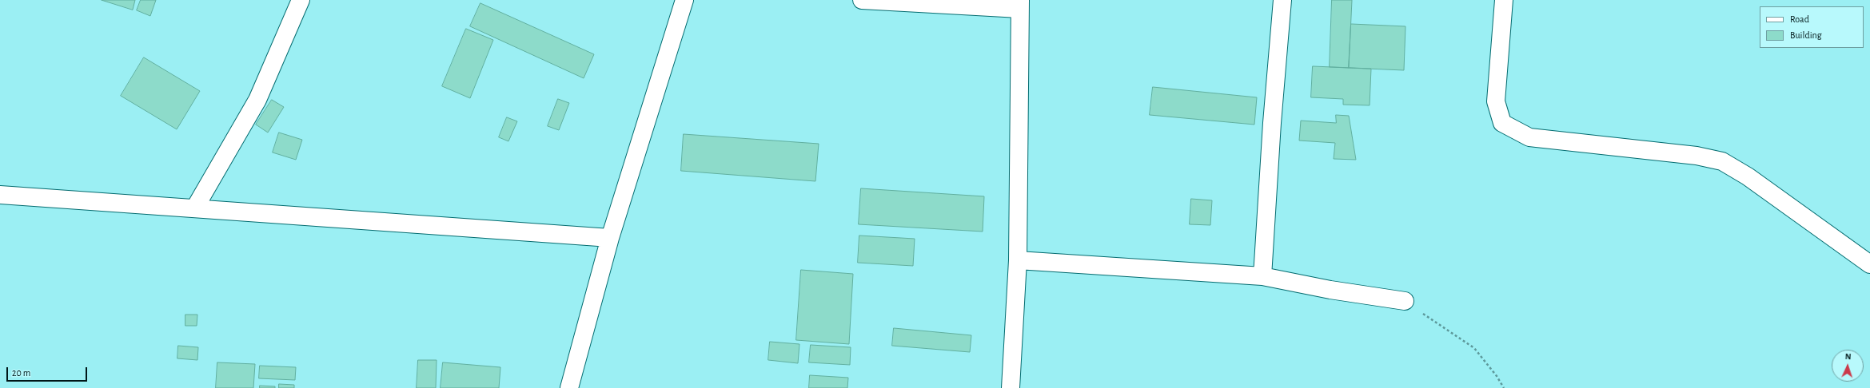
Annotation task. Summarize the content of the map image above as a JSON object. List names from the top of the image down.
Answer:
{
  "legend": ["Road", "Building"],
  "scale_bar": "20 m",
  "north": "top"
}
